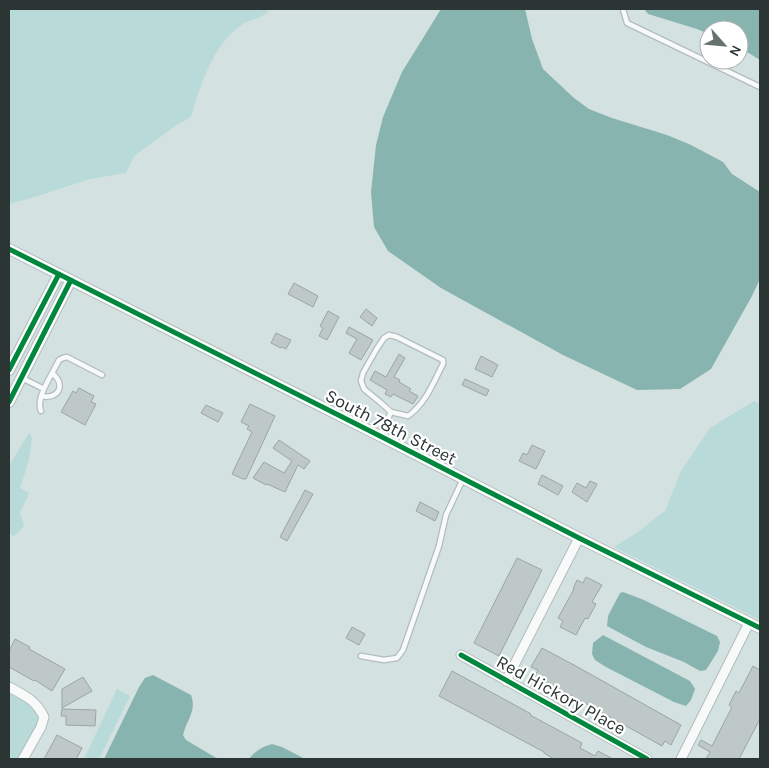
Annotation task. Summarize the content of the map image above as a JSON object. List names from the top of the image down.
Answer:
{
  "streets": {
    "street": ["South 78th Street", "Red Hickory Place"]
  },
  "north": "bottom right"
}
